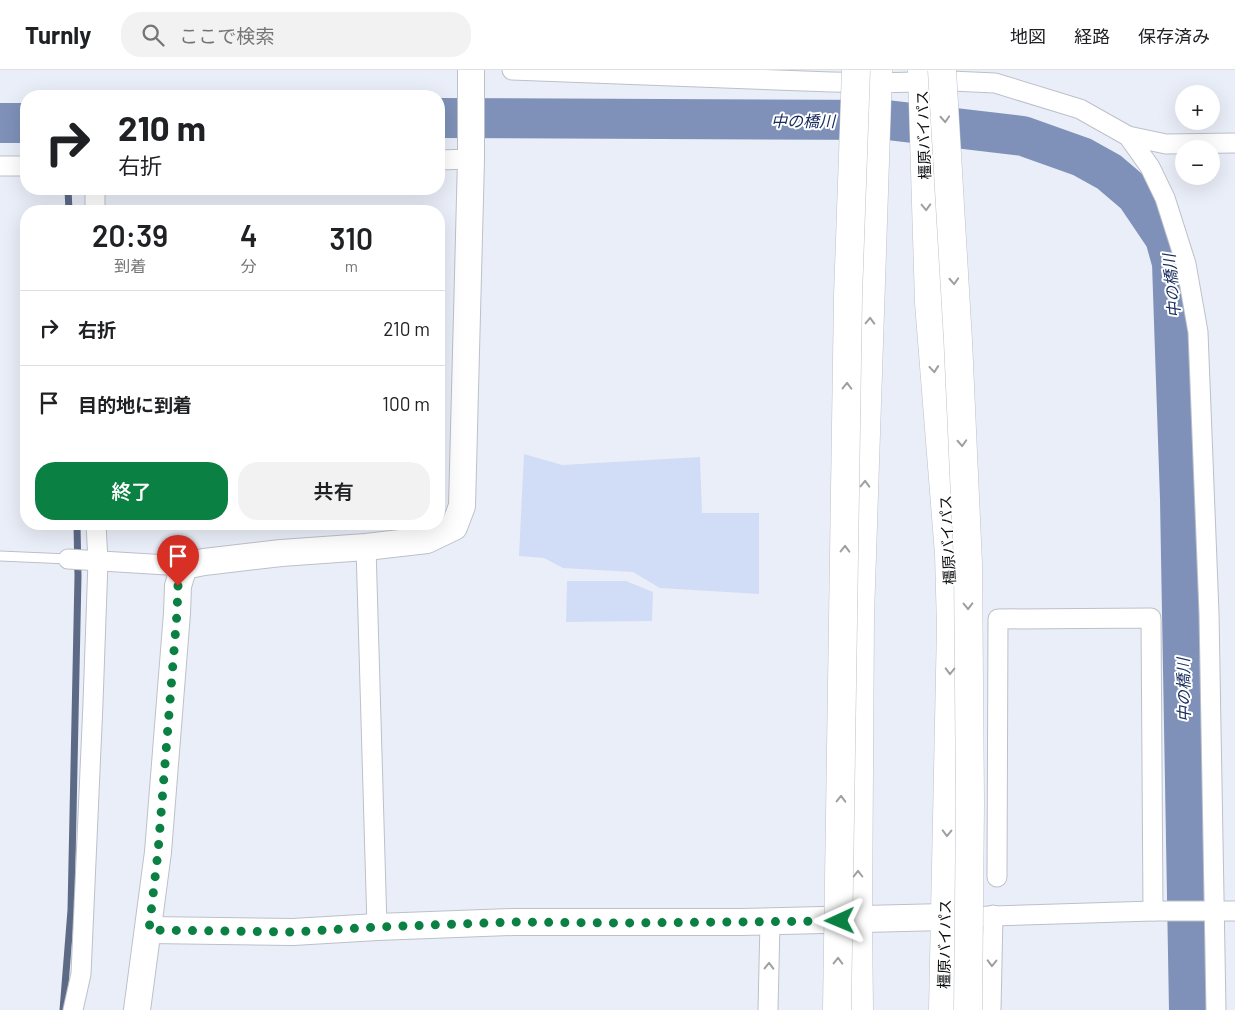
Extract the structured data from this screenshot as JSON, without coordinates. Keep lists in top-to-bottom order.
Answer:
{
  "streets": {
    "highway": ["橿原バイパス"]
  },
  "water": ["中の橋川"],
  "page": {
    "header": "Turnly",
    "search": "ここで検索",
    "nav": ["地図", "経路", "保存済み"],
    "map_buttons": ["+", "−"],
    "turn": ["210 m", "右折"],
    "eta": [
      "20:39",
      "到着",
      "4",
      "分",
      "310",
      "m"
    ],
    "list": [
      {
        "name": "右折",
        "value": "210 m"
      },
      {
        "name": "目的地に到着",
        "value": "100 m"
      }
    ],
    "buttons": ["終了", "共有"]
  }
}
